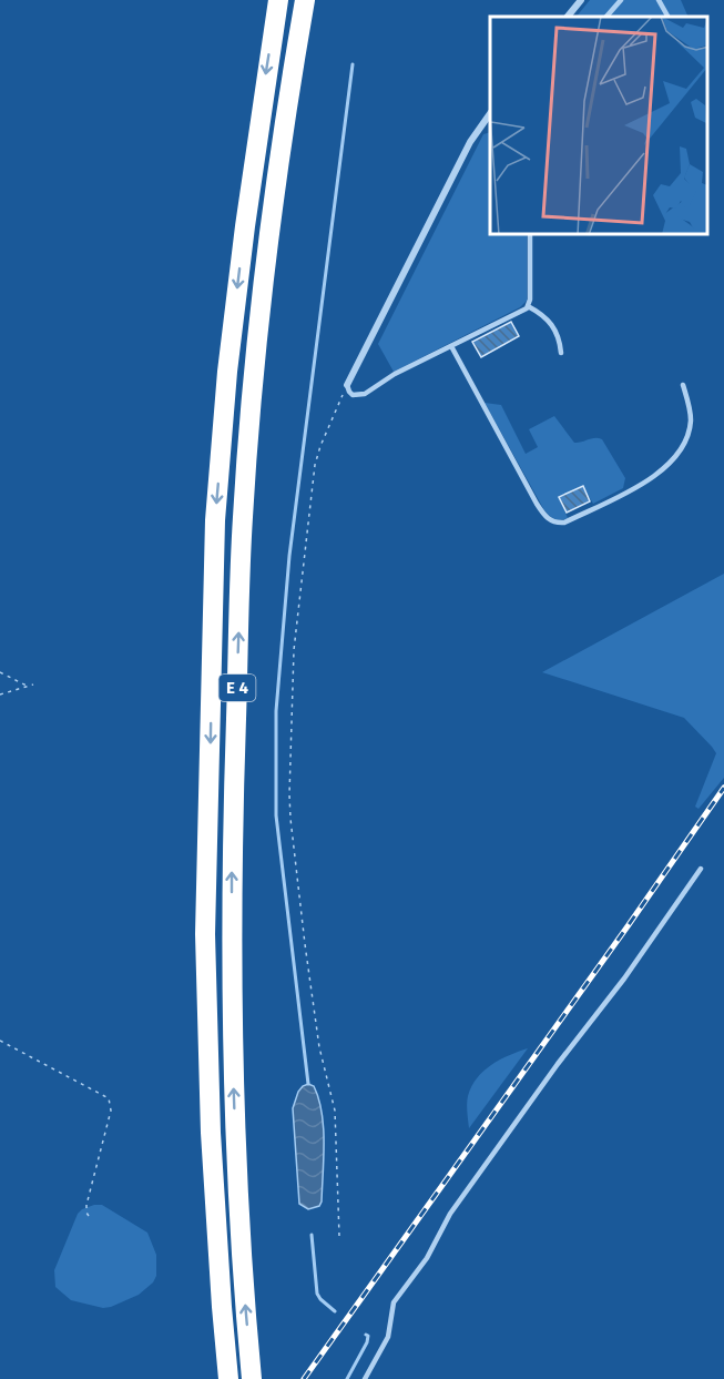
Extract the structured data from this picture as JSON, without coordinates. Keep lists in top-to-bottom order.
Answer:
{
  "streets": {
    "highway": ["E 4"]
  }
}
